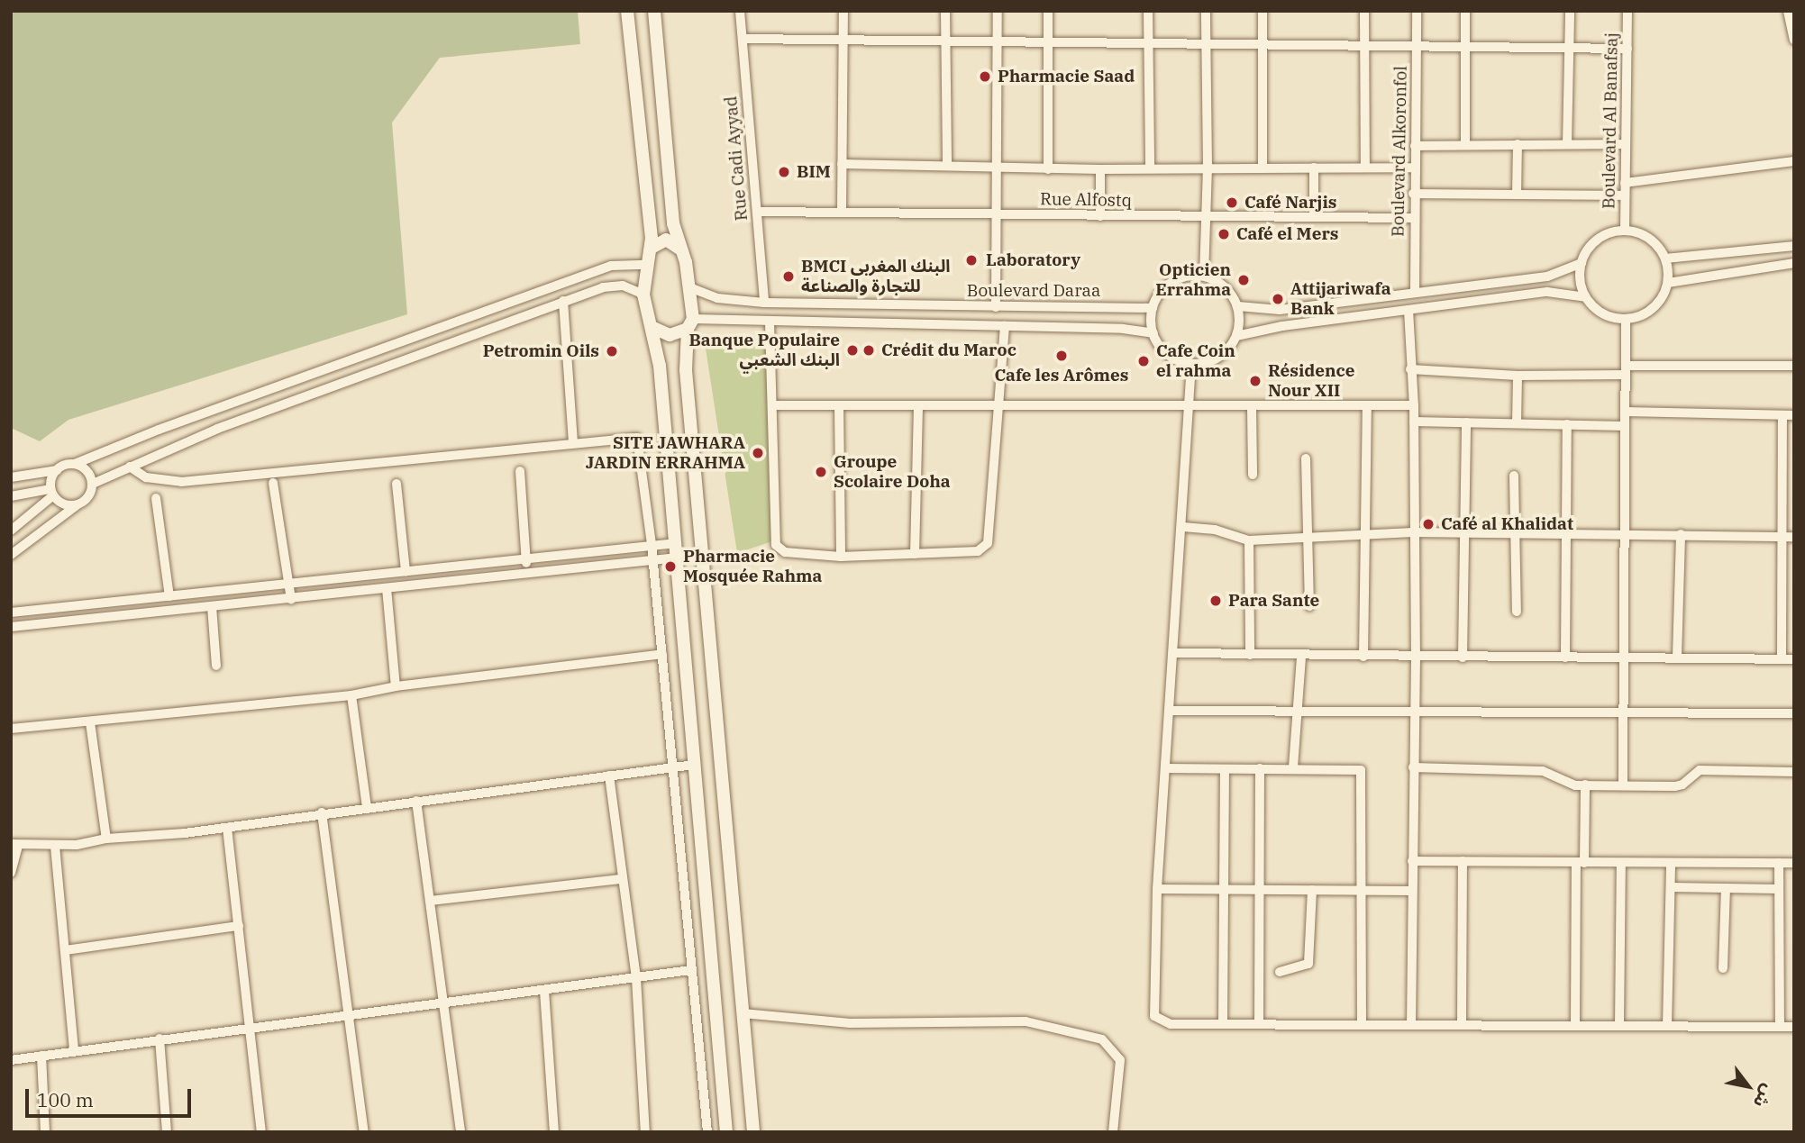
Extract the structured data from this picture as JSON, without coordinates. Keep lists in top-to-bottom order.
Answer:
{
  "streets": {
    "street": [
      "Boulevard Al Banafsaj",
      "Boulevard Alkoronfol",
      "Rue Cadi Ayyad",
      "Rue Alfostq",
      "Boulevard Daraa"
    ]
  },
  "crossings": [
    ["Boulevard Alkoronfol", "Rue Alfostq"],
    ["Rue Cadi Ayyad", "Rue Alfostq"],
    ["Rue Cadi Ayyad", "Boulevard Daraa"]
  ],
  "places": [
    "Pharmacie Saad",
    "BIM",
    "Café Narjis",
    "Café el Mers",
    "Laboratory",
    "BMCI البنك المغربي للتجارة والصناعة",
    "Opticien Errahma",
    "Attijariwafa Bank",
    "Banque Populaire البنك الشعبي",
    "Crédit du Maroc",
    "Petromin Oils",
    "Cafe les Arômes",
    "Cafe Coin el rahma",
    "Résidence Nour XII",
    "SITE JAWHARA JARDIN ERRAHMA",
    "Groupe Scolaire Doha",
    "Café al Khalidat",
    "Pharmacie Mosquée Rahma",
    "Para Sante"
  ],
  "scale_bar": "100 m",
  "north": "bottom right"
}
